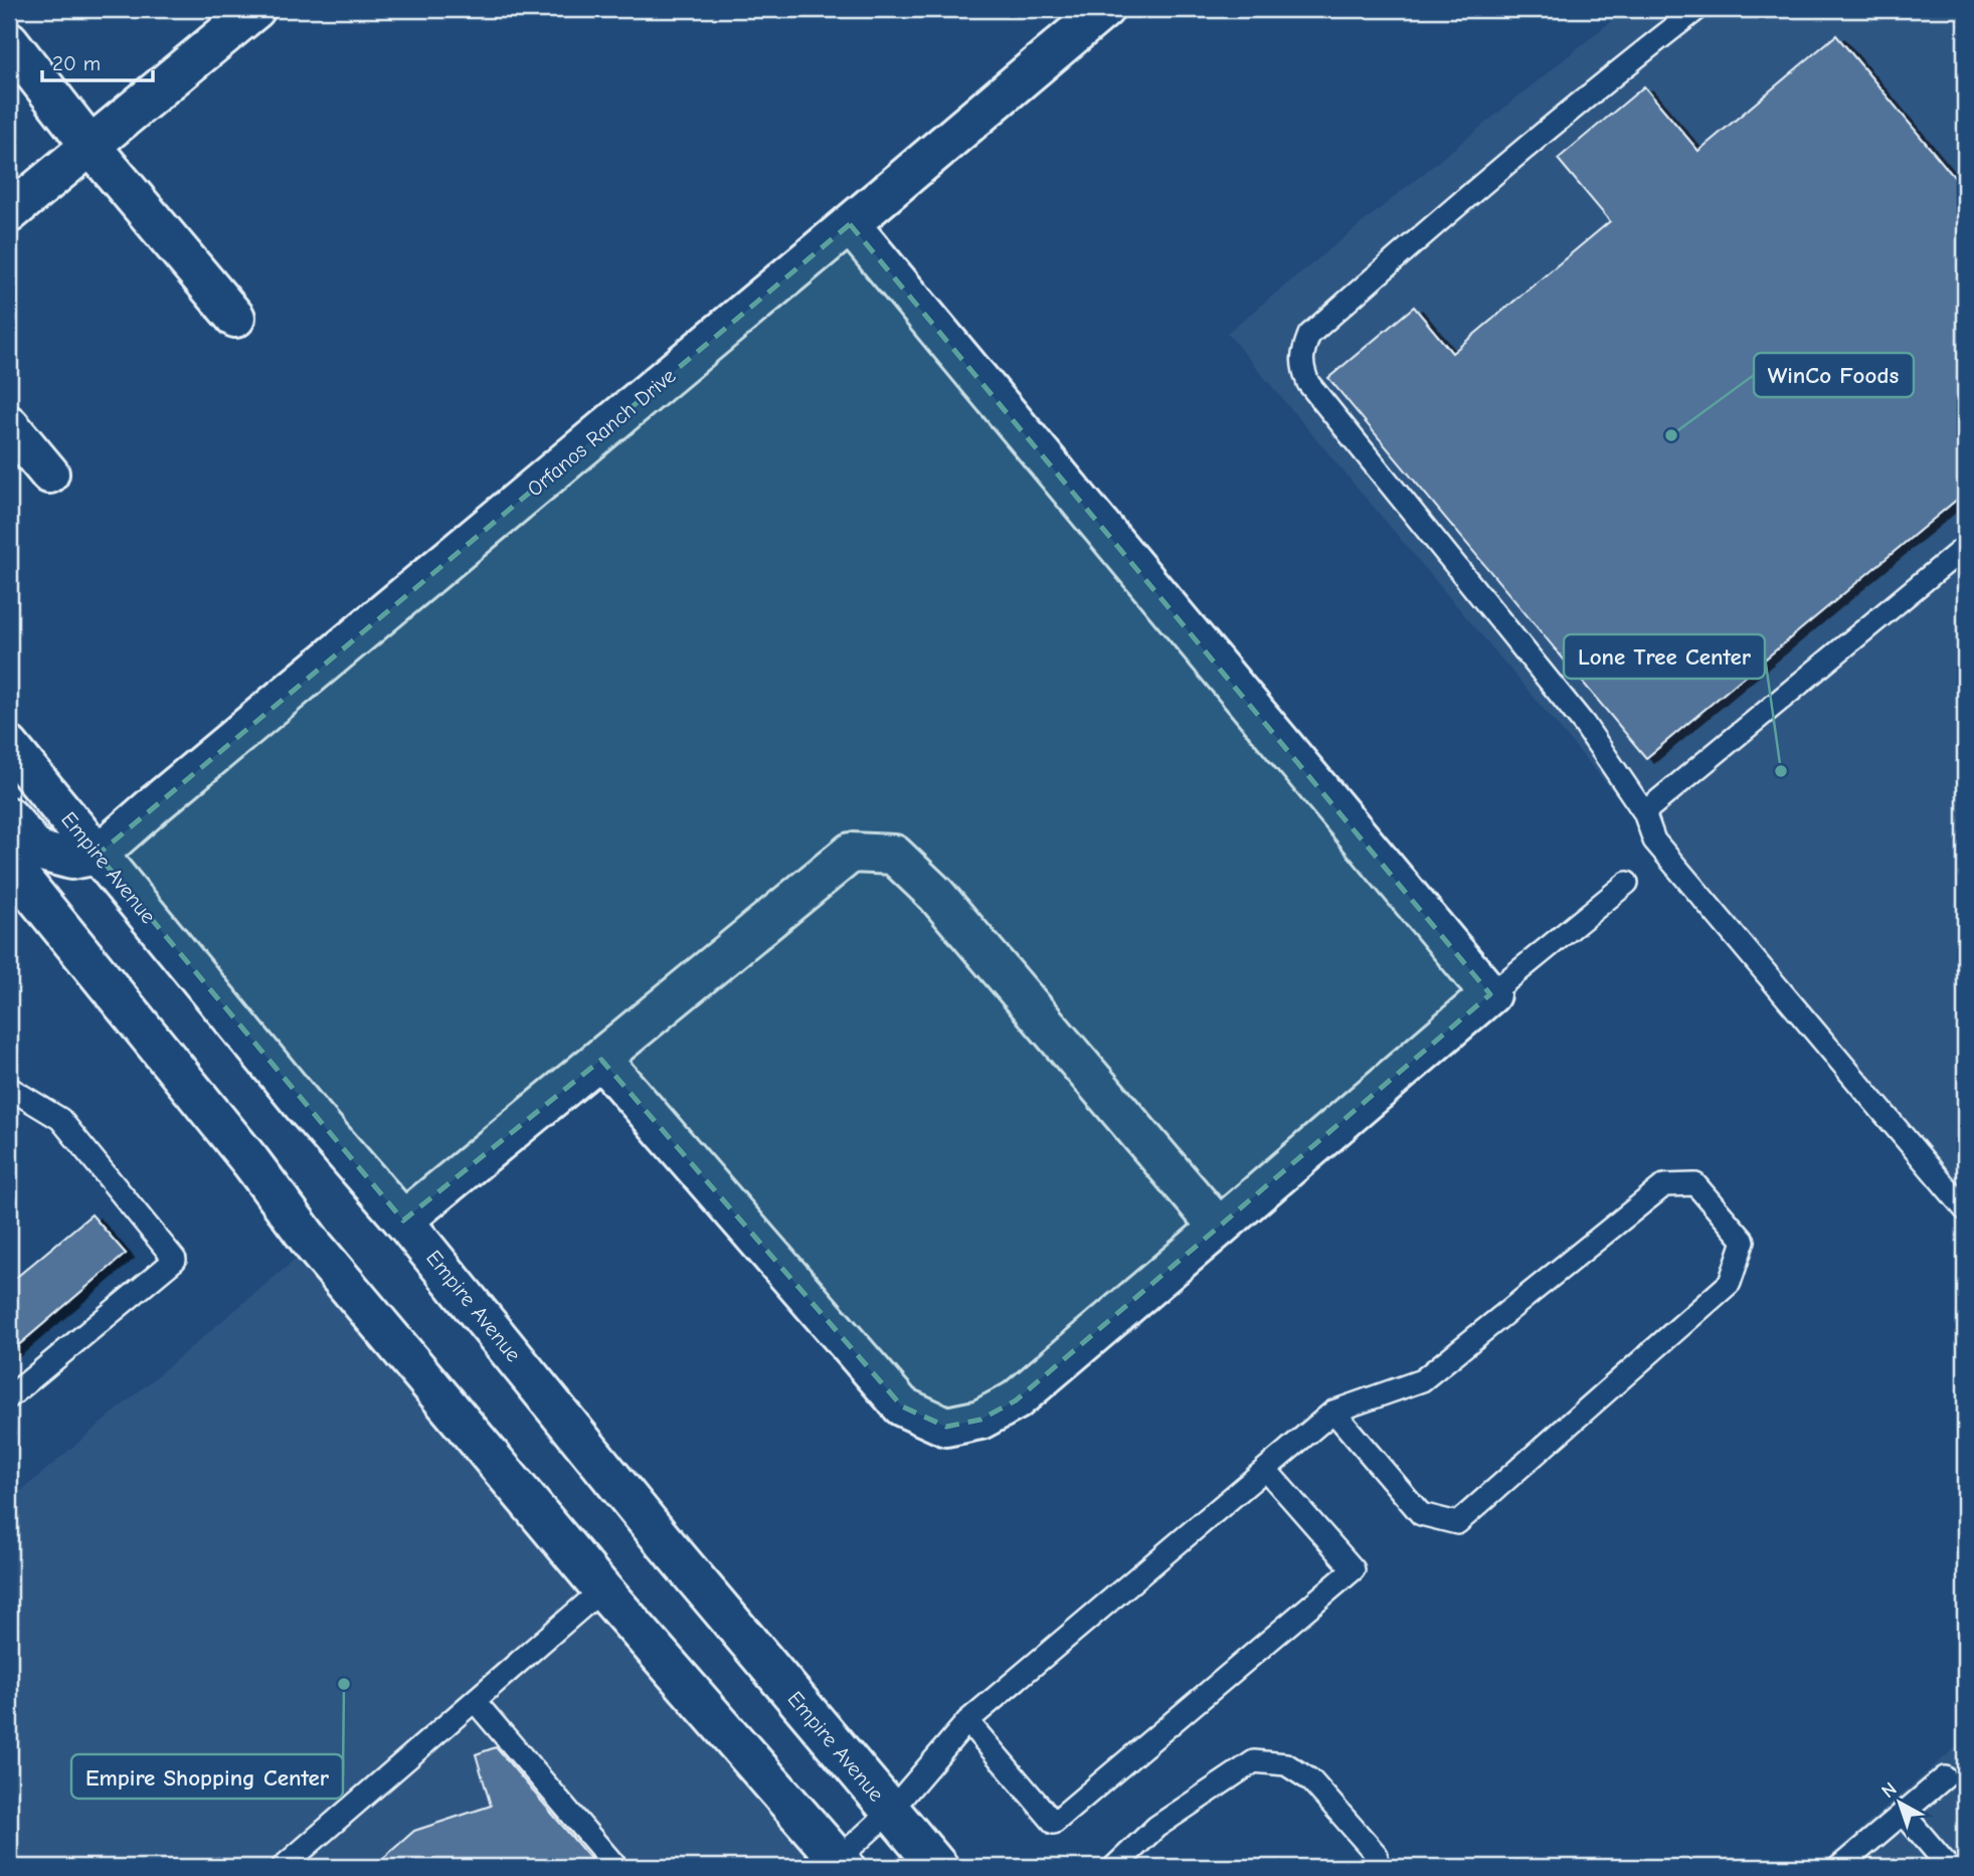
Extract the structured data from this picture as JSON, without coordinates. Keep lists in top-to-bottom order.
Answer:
{
  "streets": {
    "street": ["Orfanos Ranch Drive", "Empire Avenue"]
  },
  "crossings": [
    ["Orfanos Ranch Drive", "Empire Avenue"]
  ],
  "places": ["WinCo Foods", "Lone Tree Center", "Empire Shopping Center"],
  "scale_bar": "20 m",
  "north": "top left"
}
